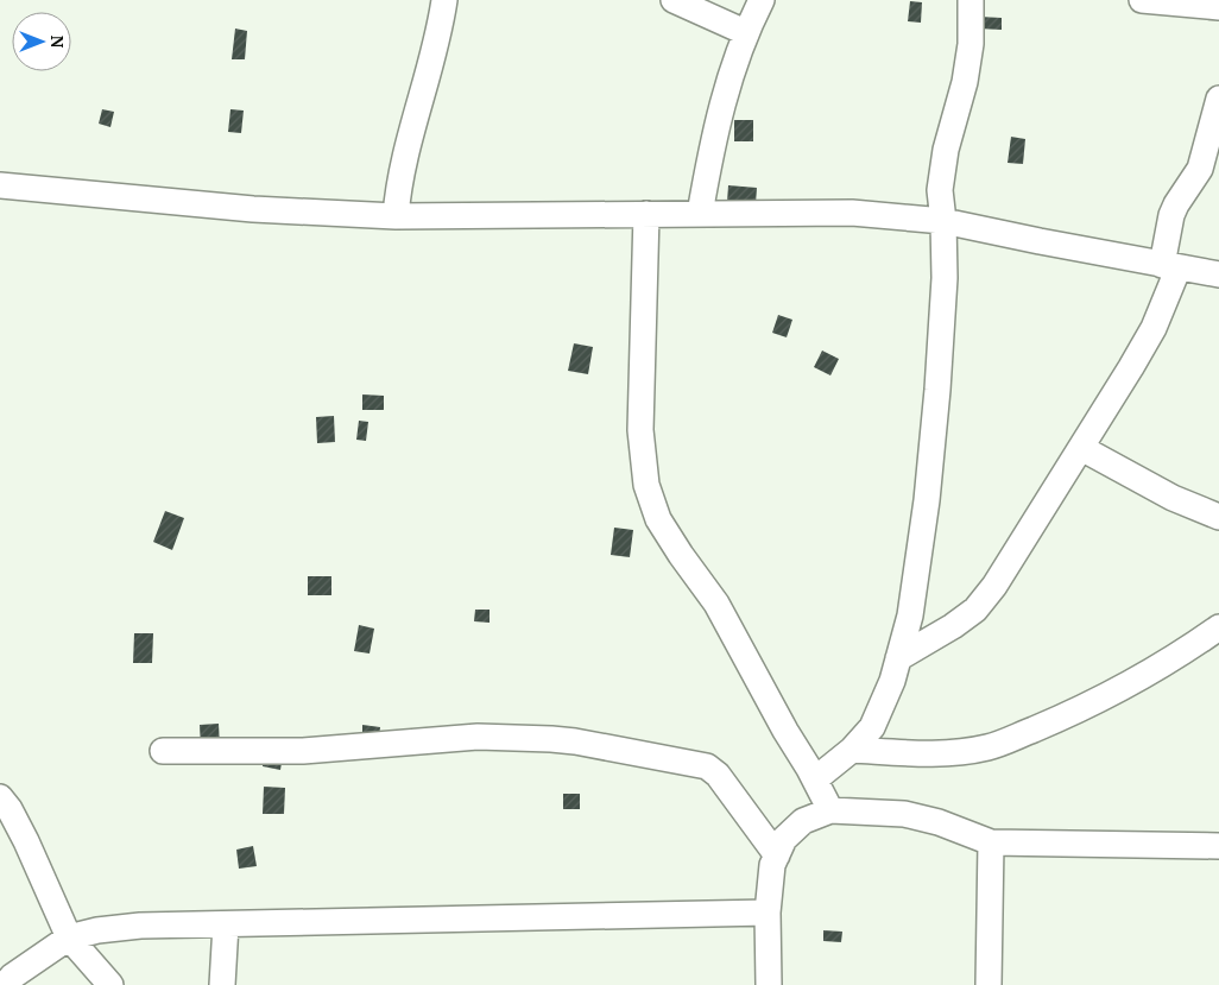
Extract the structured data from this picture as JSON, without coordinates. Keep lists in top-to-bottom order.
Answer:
{
  "north": "right"
}
